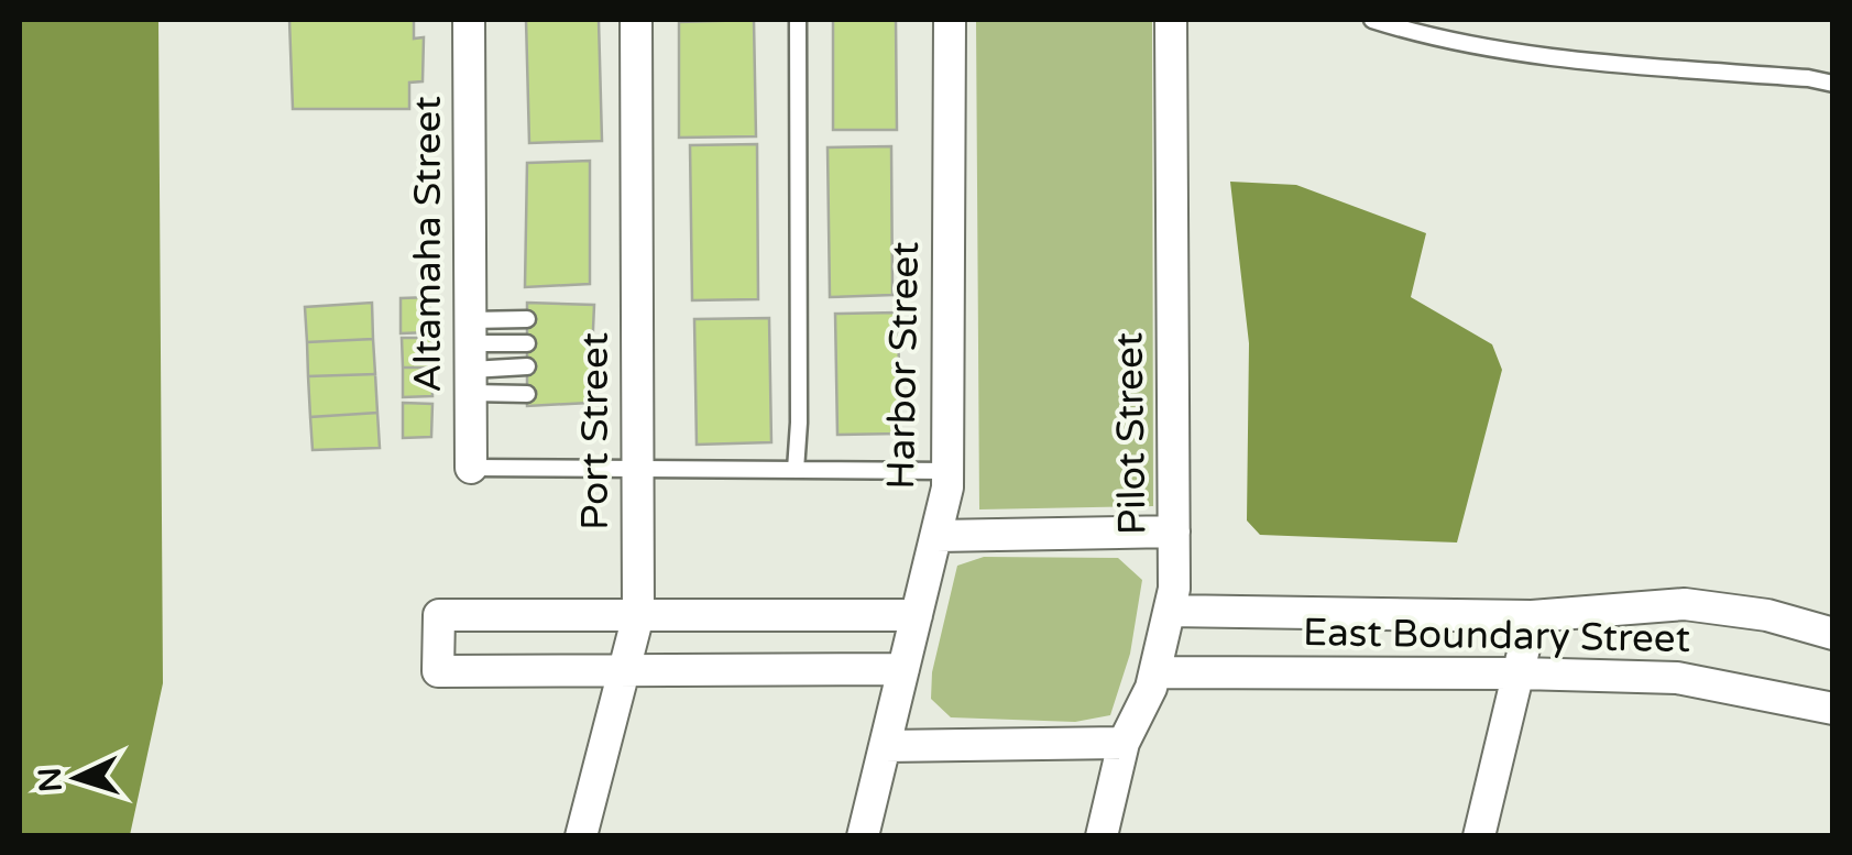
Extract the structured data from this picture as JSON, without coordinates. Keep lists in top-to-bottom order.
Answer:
{
  "streets": {
    "street": [
      "Altamaha Street",
      "Harbor Street",
      "Port Street",
      "Pilot Street",
      "East Boundary Street"
    ]
  },
  "crossings": [
    ["Pilot Street", "East Boundary Street"]
  ],
  "north": "left"
}
